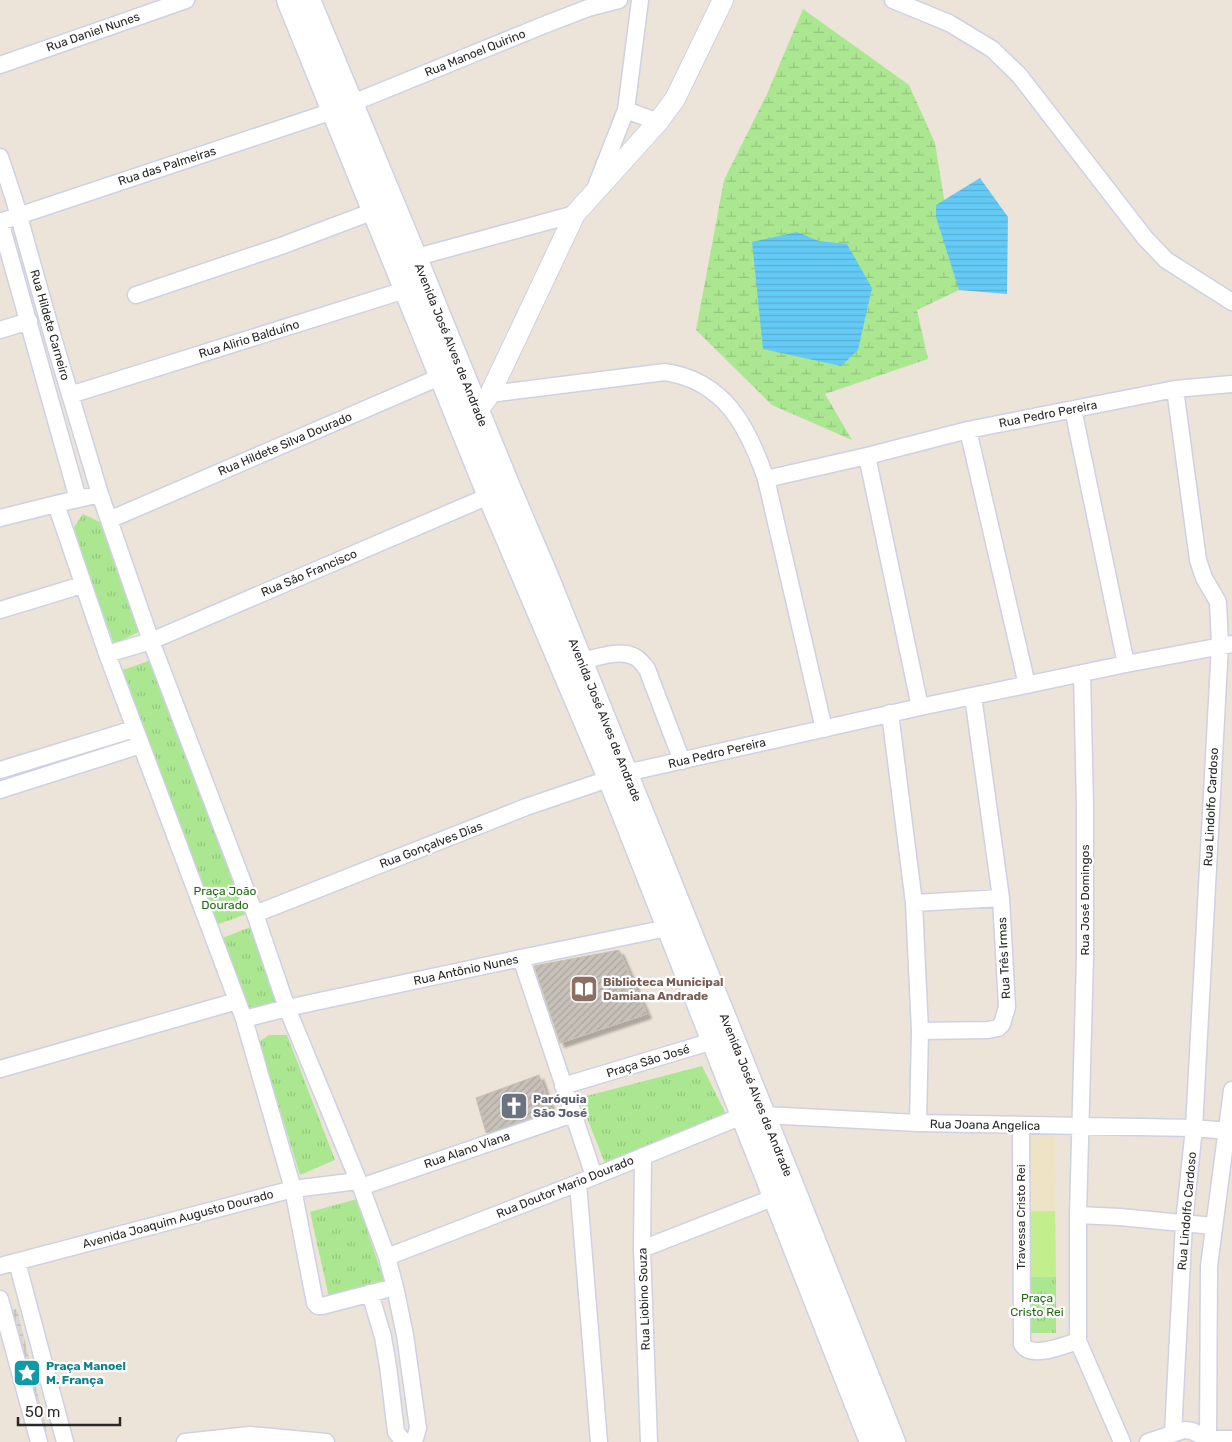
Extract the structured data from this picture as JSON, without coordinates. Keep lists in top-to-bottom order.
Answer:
{
  "streets": {
    "main road": ["Avenida José Alves de Andrade"],
    "street": [
      "Rua Daniel Nunes",
      "Rua Manoel Quirino",
      "Rua das Palmeiras",
      "Rua Hildete Carneiro",
      "Rua Alirio Balduíno",
      "Rua Pedro Pereira",
      "Rua Hildete Silva Dourado",
      "Rua São Francisco",
      "Rua Lindolfo Cardoso",
      "Rua Gonçalves Dias",
      "Rua José Domingos",
      "Rua Três Irmas",
      "Rua Antônio Nunes",
      "Praça São José",
      "Rua Joana Angelica",
      "Rua Alano Viana",
      "Rua Doutor Mario Dourado",
      "Travessa Cristo Rei",
      "Avenida Joaquim Augusto Dourado",
      "Rua Liobino Souza"
    ]
  },
  "crossings": [
    ["Rua Manoel Quirino", "Rua das Palmeiras"],
    ["Rua Manoel Quirino", "Avenida José Alves de Andrade"],
    ["Rua das Palmeiras", "Rua Hildete Carneiro"],
    ["Rua das Palmeiras", "Avenida José Alves de Andrade"],
    ["Rua Hildete Carneiro", "Rua Alirio Balduíno"],
    ["Rua Alirio Balduíno", "Avenida José Alves de Andrade"],
    ["Avenida José Alves de Andrade", "Rua Pedro Pereira"],
    ["Avenida José Alves de Andrade", "Rua Hildete Silva Dourado"],
    ["Avenida José Alves de Andrade", "Rua São Francisco"],
    ["Avenida José Alves de Andrade", "Rua Gonçalves Dias"],
    ["Avenida José Alves de Andrade", "Rua Antônio Nunes"],
    ["Avenida José Alves de Andrade", "Praça São José"],
    ["Avenida José Alves de Andrade", "Rua Joana Angelica"],
    ["Avenida José Alves de Andrade", "Rua Doutor Mario Dourado"],
    ["Rua Pedro Pereira", "Rua Lindolfo Cardoso"],
    ["Rua Pedro Pereira", "Rua Gonçalves Dias"],
    ["Rua Pedro Pereira", "Rua José Domingos"],
    ["Rua Pedro Pereira", "Rua Três Irmas"],
    ["Rua Lindolfo Cardoso", "Rua Joana Angelica"],
    ["Rua José Domingos", "Rua Joana Angelica"],
    ["Rua Joana Angelica", "Rua Doutor Mario Dourado"],
    ["Rua Joana Angelica", "Travessa Cristo Rei"],
    ["Rua Alano Viana", "Avenida Joaquim Augusto Dourado"],
    ["Rua Doutor Mario Dourado", "Rua Liobino Souza"]
  ],
  "parks": ["Praça João Dourado", "Praça Cristo Rei"],
  "places": {
    "library": ["Biblioteca Municipal Damiana Andrade"],
    "church": ["Paróquia São José"],
    "place": ["Praça Manoel M. França"]
  },
  "scale_bar": "50 m"
}
